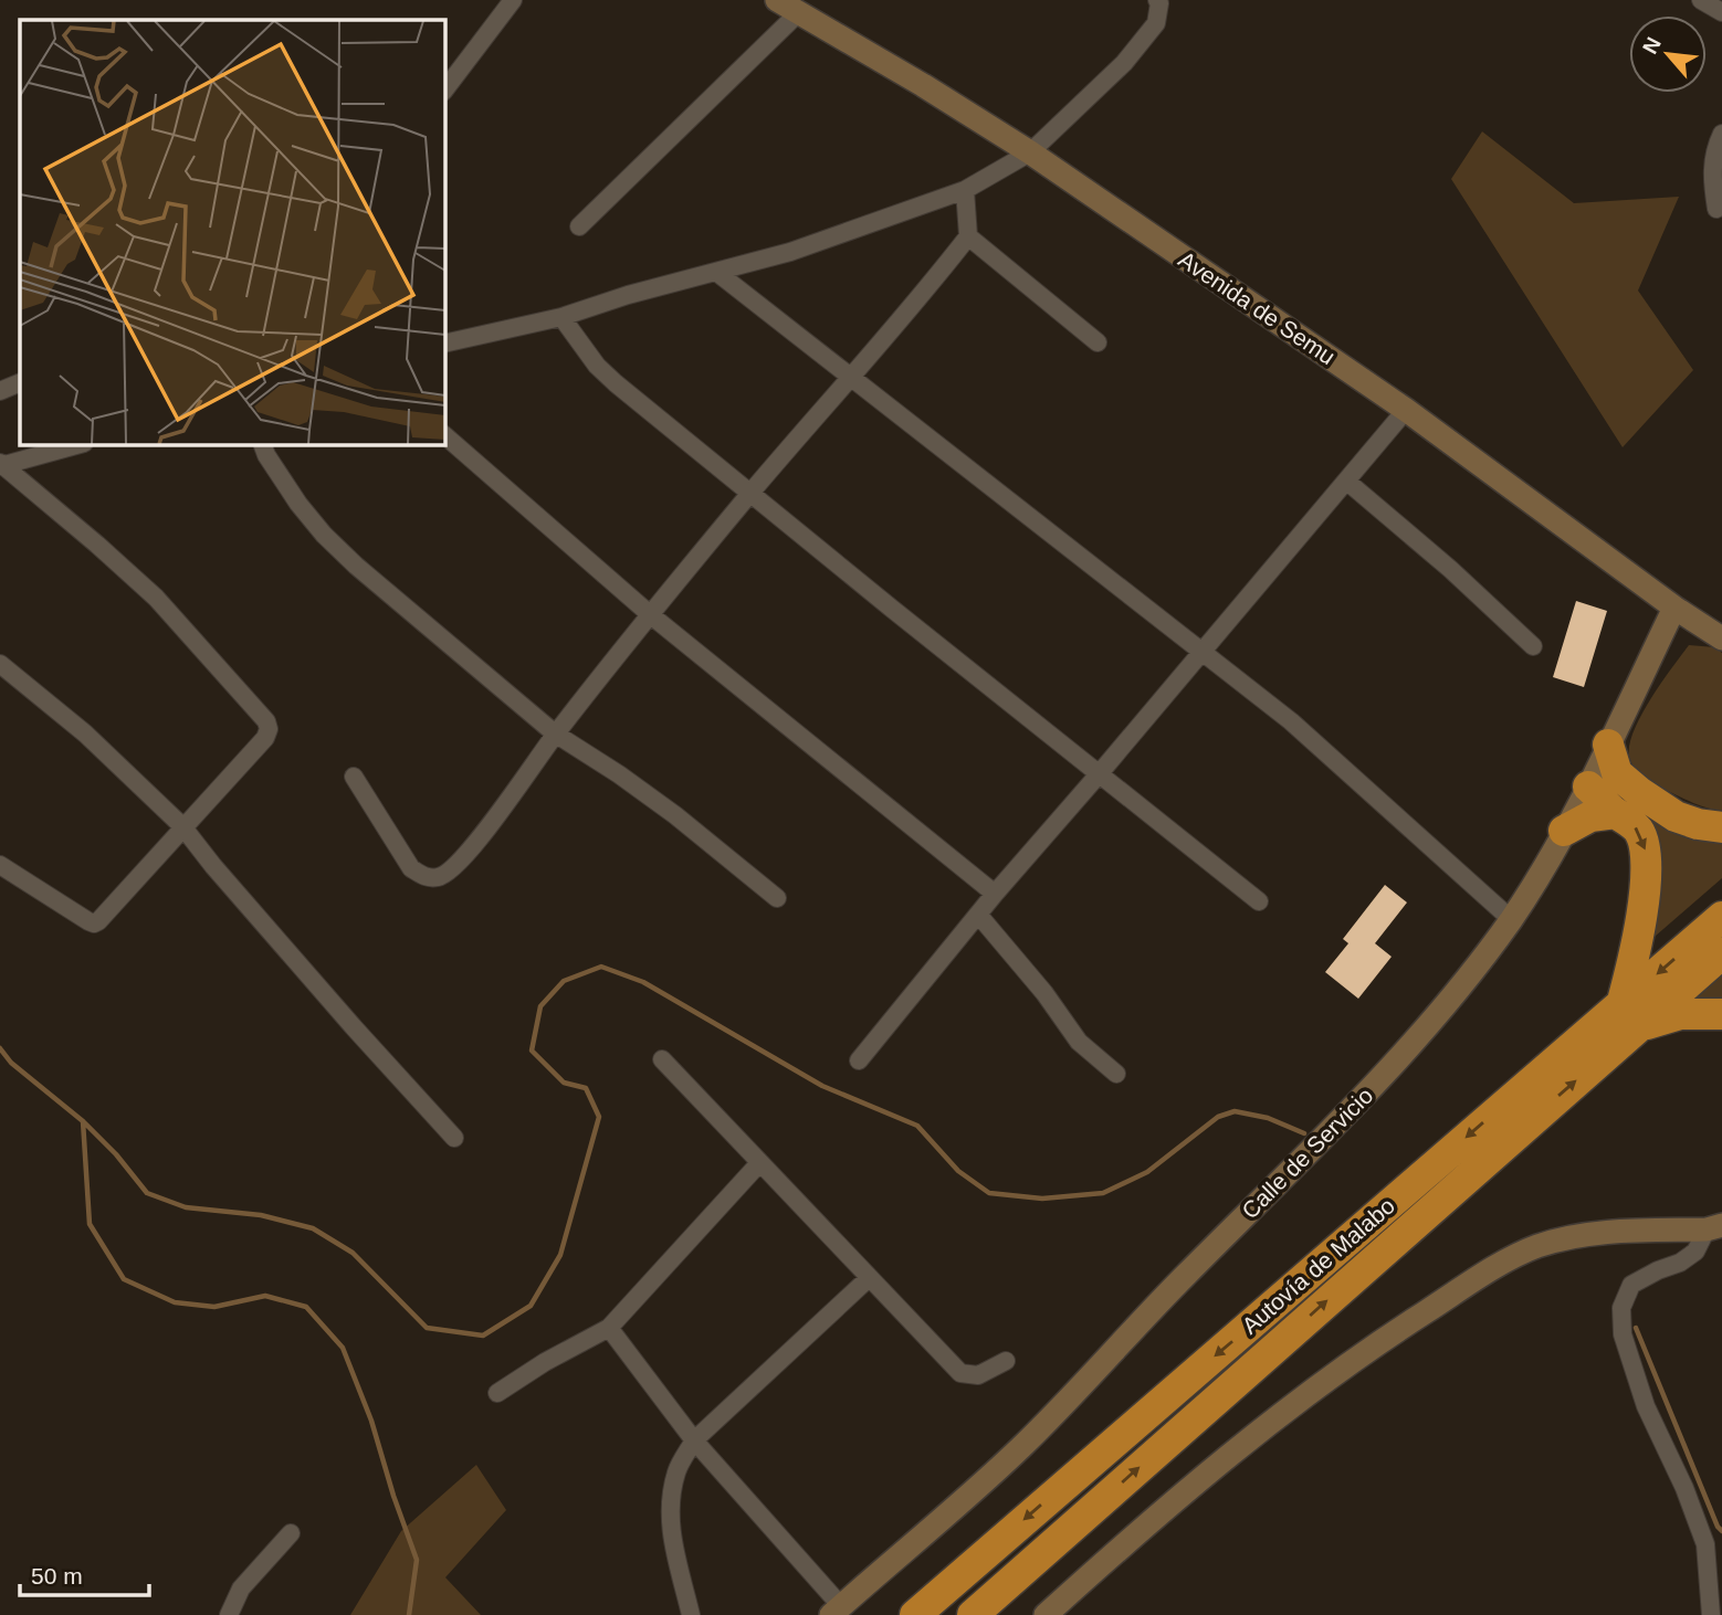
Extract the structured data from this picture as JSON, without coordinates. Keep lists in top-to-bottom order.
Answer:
{
  "streets": {
    "highway": ["Autovía de Malabo"],
    "street": ["Avenida de Semu", "Calle de Servicio"]
  },
  "crossings": [
    ["Avenida de Semu", "Calle de Servicio"]
  ],
  "scale_bar": "50 m",
  "north": "top left"
}
